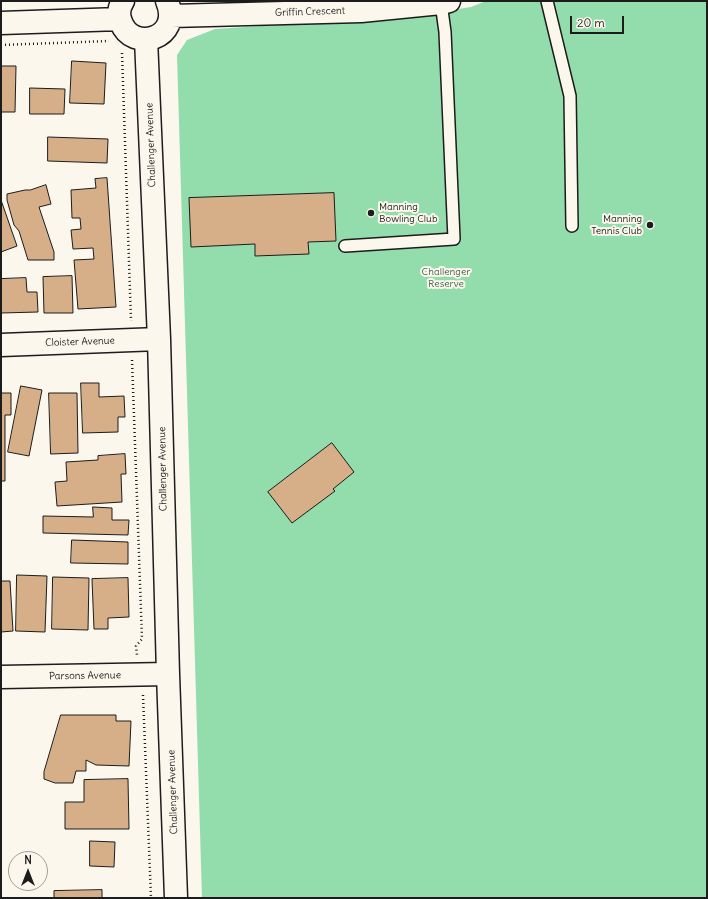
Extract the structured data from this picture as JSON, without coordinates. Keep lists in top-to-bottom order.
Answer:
{
  "streets": {
    "street": [
      "Griffin Crescent",
      "Challenger Avenue",
      "Cloister Avenue",
      "Parsons Avenue"
    ]
  },
  "crossings": [
    ["Challenger Avenue", "Cloister Avenue"],
    ["Challenger Avenue", "Parsons Avenue"]
  ],
  "parks": ["Challenger Reserve"],
  "places": ["Manning Bowling Club", "Manning Tennis Club"],
  "scale_bar": "20 m",
  "north": "top"
}
